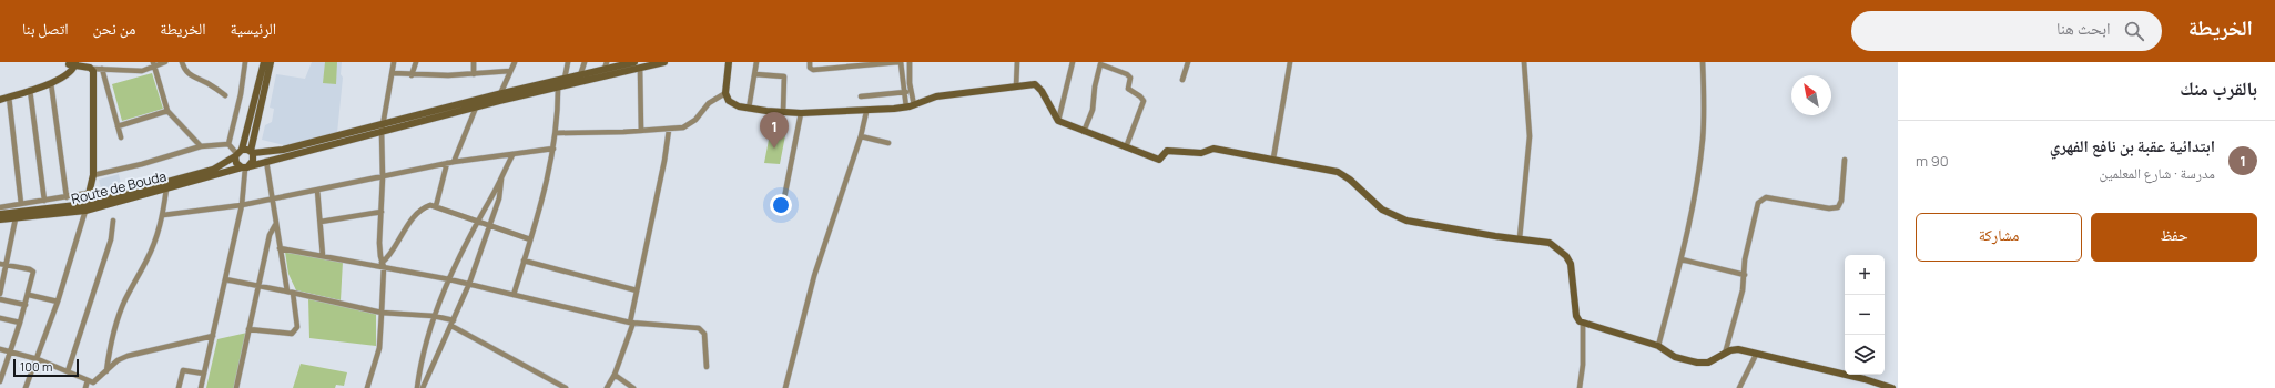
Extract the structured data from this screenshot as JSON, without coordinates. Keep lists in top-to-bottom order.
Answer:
{
  "streets": {
    "street": ["Route de Bouda"]
  },
  "scale_bar": "100 m",
  "north": "top left",
  "page": {
    "header": "الخريطة",
    "search": "ابحث هنا",
    "nav": [
      "الرئيسية",
      "الخريطة",
      "من نحن",
      "اتصل بنا"
    ],
    "heading": "بالقرب منك",
    "pins": "1",
    "list": [
      {
        "mark": "1",
        "name": "ابتدائية عقبة بن نافع الفهري",
        "note": "مدرسة · شارع المعلمين",
        "value": "90 m"
      }
    ],
    "buttons": ["حفظ", "مشاركة"],
    "map_buttons": ["+", "−"],
    "scale": "100 m"
  }
}
